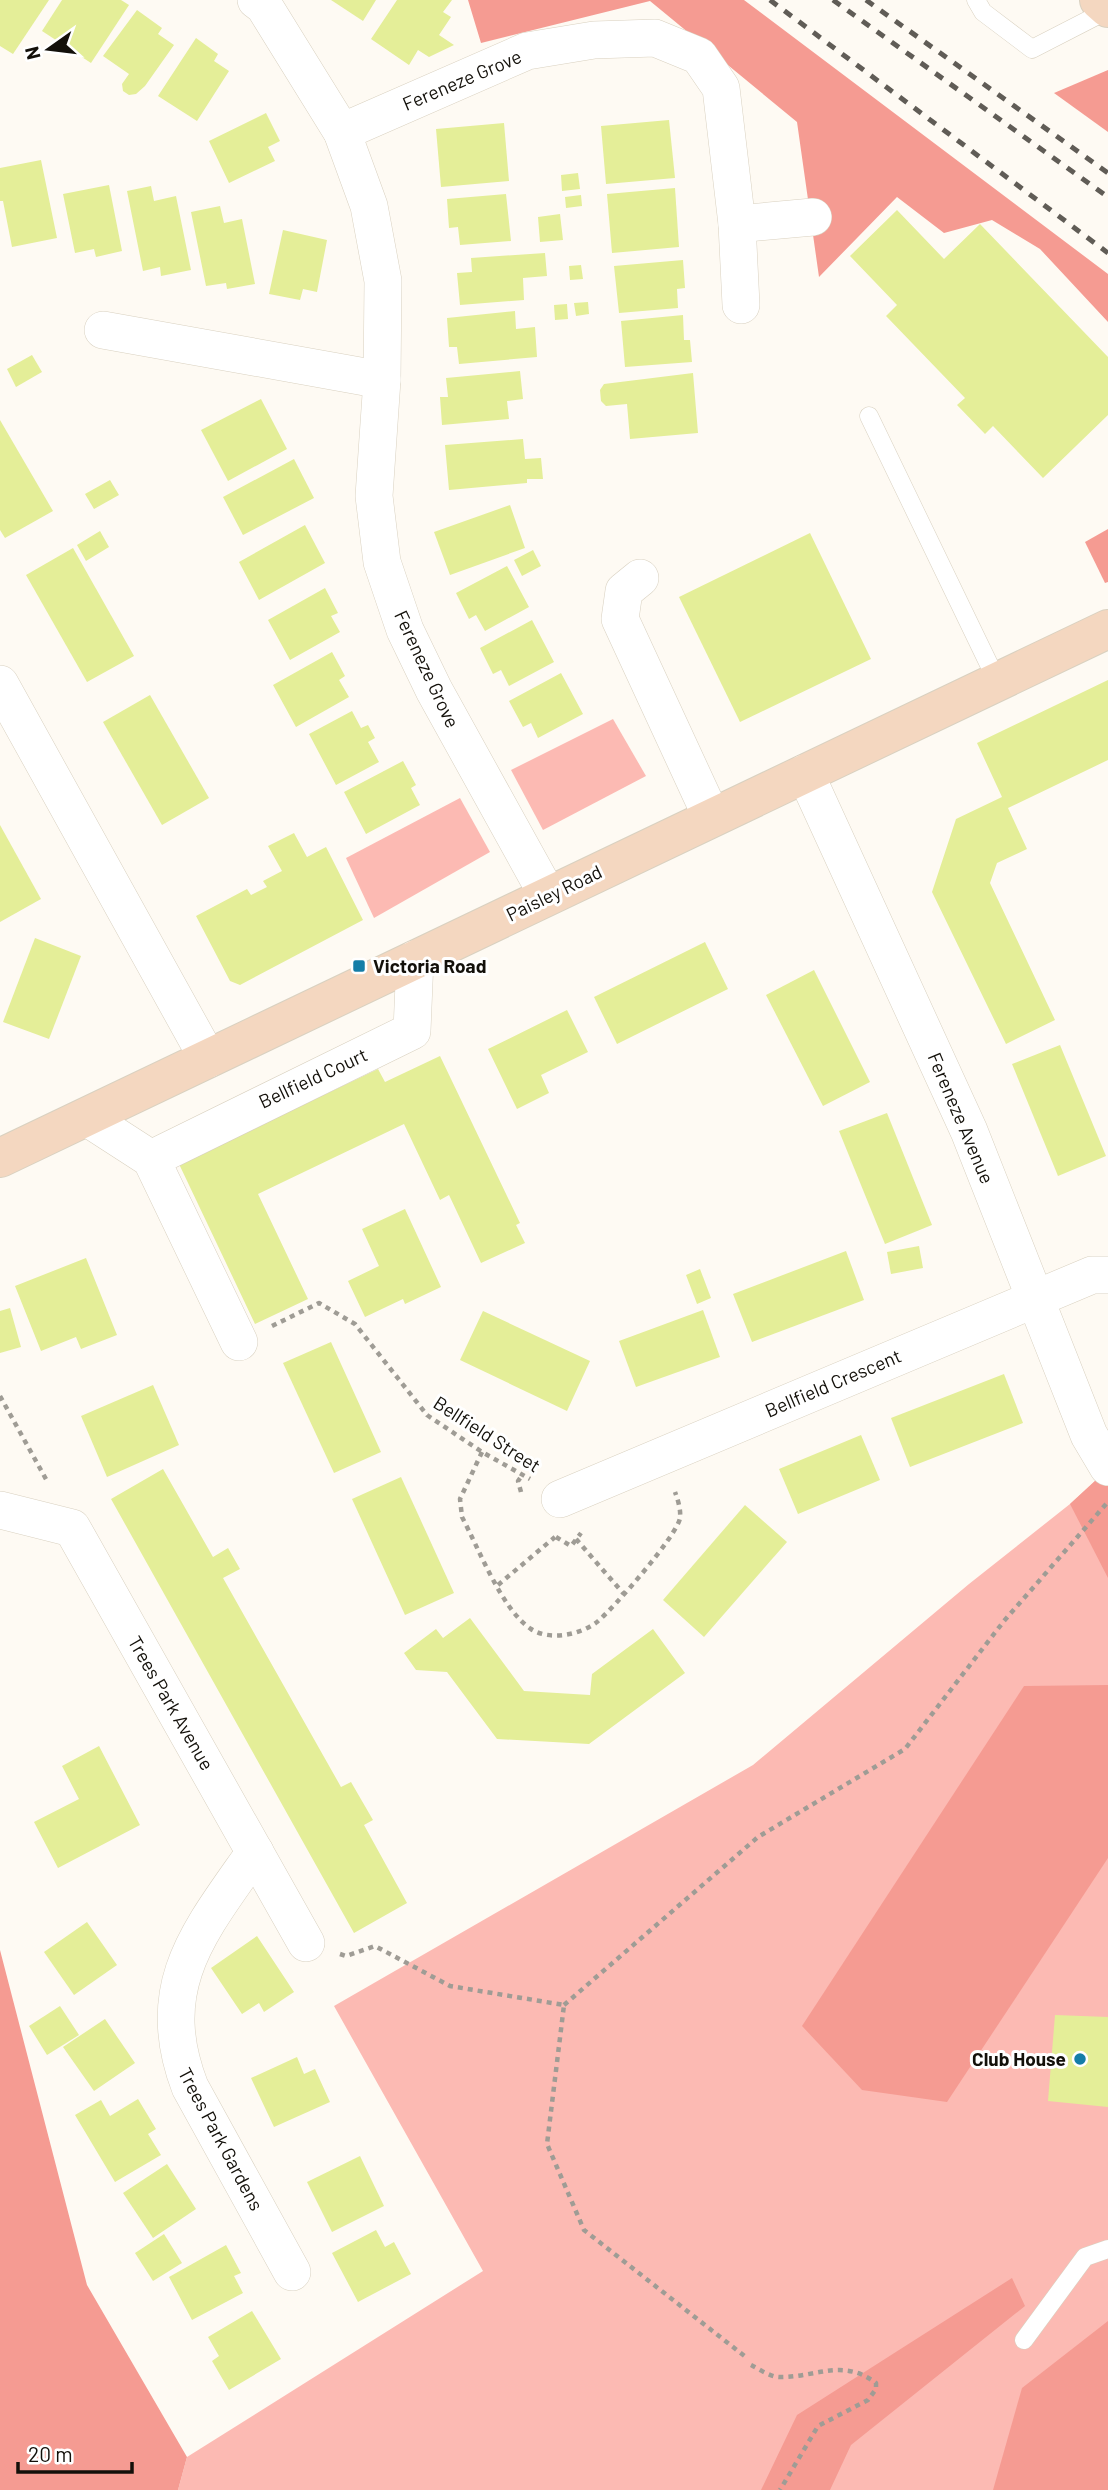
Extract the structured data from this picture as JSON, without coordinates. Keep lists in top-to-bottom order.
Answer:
{
  "streets": {
    "main road": ["Paisley Road"],
    "street": [
      "Fereneze Grove",
      "Bellfield Court",
      "Fereneze Avenue",
      "Bellfield Crescent",
      "Trees Park Avenue",
      "Trees Park Gardens"
    ],
    "path": ["Bellfield Street"]
  },
  "crossings": [
    ["Fereneze Grove", "Paisley Road"],
    ["Paisley Road", "Bellfield Court"],
    ["Paisley Road", "Fereneze Avenue"],
    ["Fereneze Avenue", "Bellfield Crescent"],
    ["Bellfield Crescent", "Bellfield Street"],
    ["Trees Park Avenue", "Trees Park Gardens"]
  ],
  "places": {
    "transit": ["Victoria Road"],
    "other": ["Club House"]
  },
  "scale_bar": "20 m",
  "north": "left"
}
